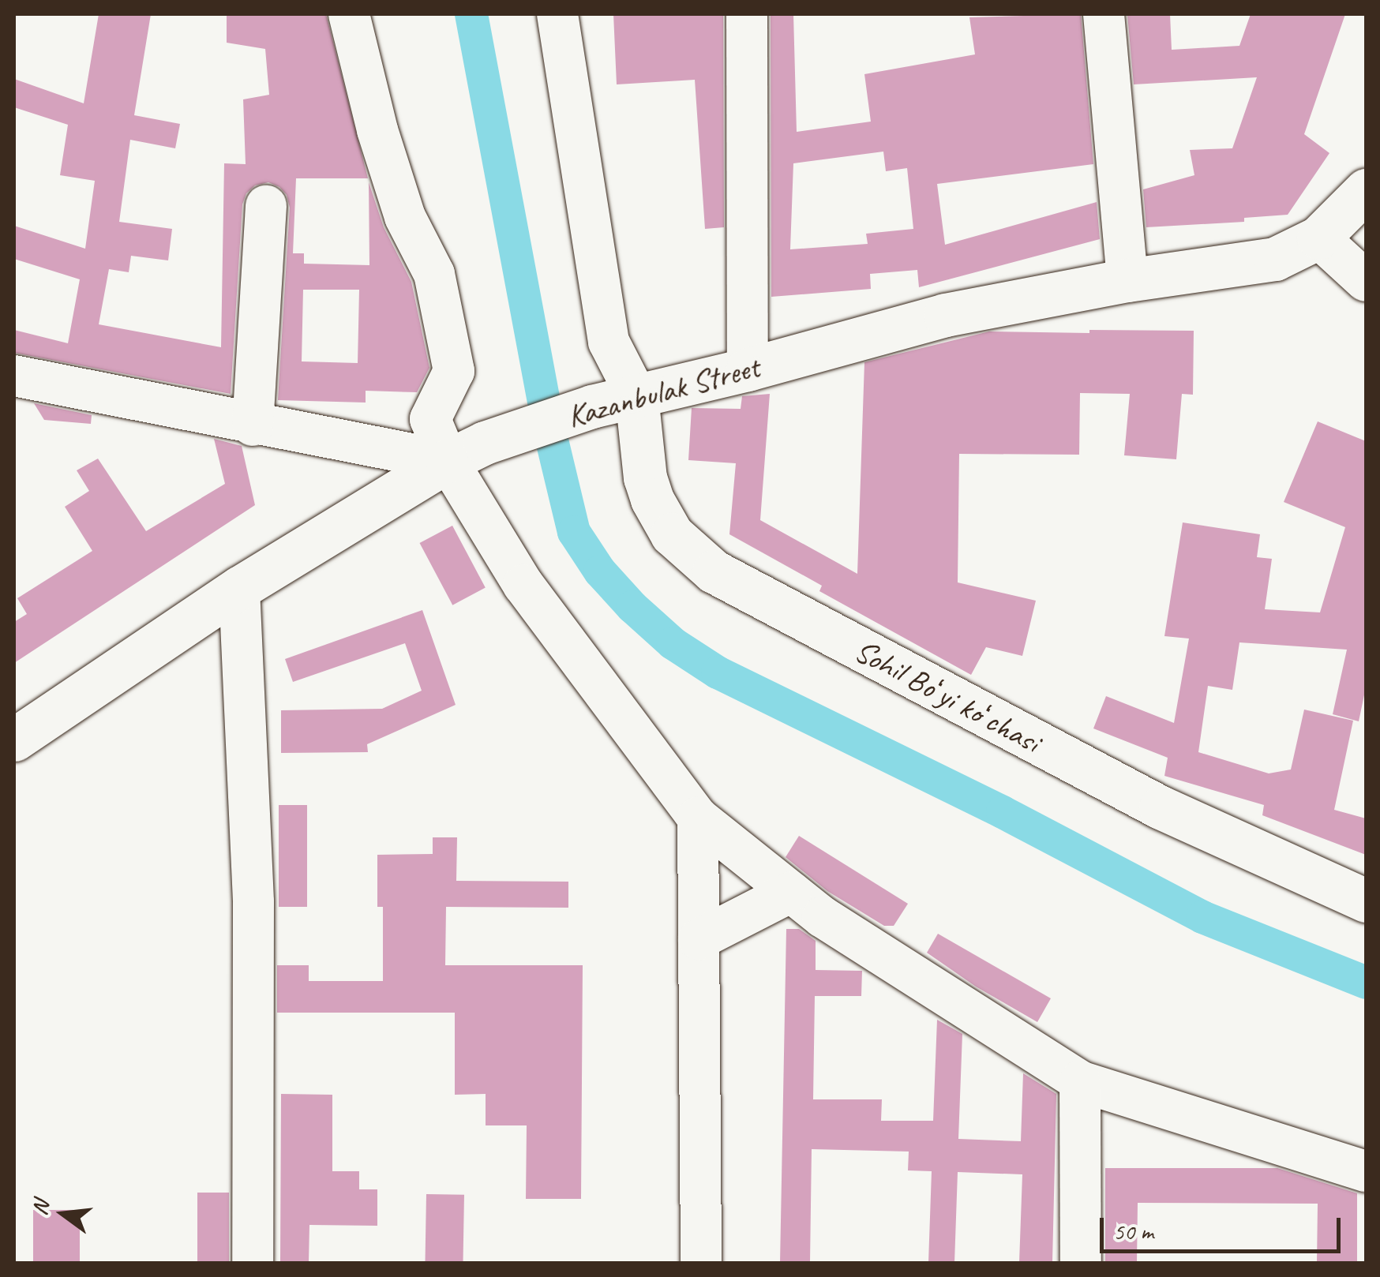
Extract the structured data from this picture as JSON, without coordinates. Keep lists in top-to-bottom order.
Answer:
{
  "streets": {
    "main road": ["Kazanbulak Street", "Sohil Boʻyi koʻchasi"]
  },
  "crossings": [
    ["Kazanbulak Street", "Sohil Boʻyi koʻchasi"]
  ],
  "scale_bar": "50 m",
  "north": "left"
}
